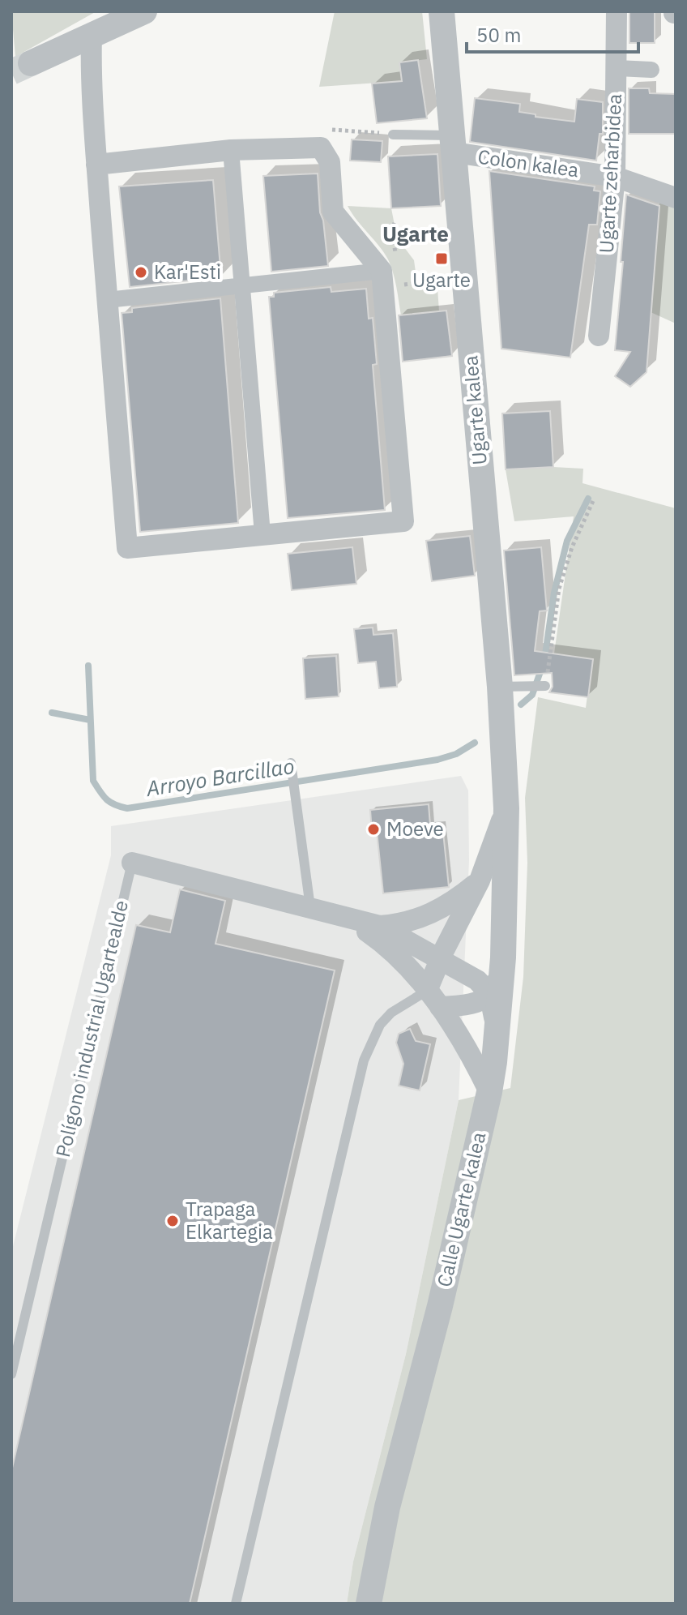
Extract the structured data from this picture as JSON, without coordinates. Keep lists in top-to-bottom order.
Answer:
{
  "streets": {
    "street": [
      "Colon kalea",
      "Ugarte zeharbidea",
      "Ugarte kalea",
      "Polígono industrial Ugartealde",
      "Calle Ugarte kalea"
    ]
  },
  "crossings": [
    ["Colon kalea", "Ugarte zeharbidea"],
    ["Colon kalea", "Ugarte kalea"],
    ["Ugarte kalea", "Calle Ugarte kalea"],
    ["Polígono industrial Ugartealde", "Calle Ugarte kalea"]
  ],
  "districts": ["Ugarte"],
  "water": ["Arroyo Barcillao"],
  "places": {
    "transit": ["Ugarte"],
    "other": ["Kar'Esti", "Moeve", "Trapaga Elkartegia"]
  },
  "scale_bar": "50 m"
}
